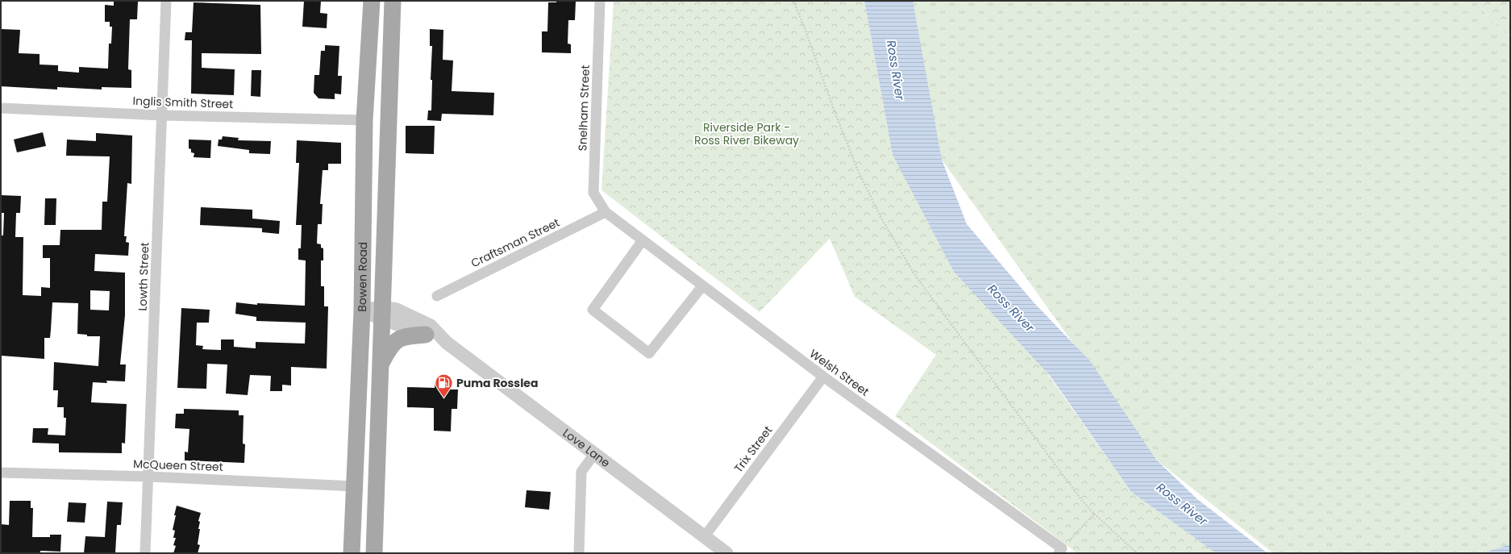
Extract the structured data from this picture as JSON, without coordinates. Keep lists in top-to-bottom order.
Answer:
{
  "streets": {
    "main road": ["Bowen Road"],
    "street": [
      "Inglis Smith Street",
      "Snelham Street",
      "Craftsman Street",
      "Lowth Street",
      "Welsh Street",
      "Love Lane",
      "Trix Street",
      "McQueen Street"
    ]
  },
  "crossings": [
    ["Inglis Smith Street", "Lowth Street"],
    ["Inglis Smith Street", "Bowen Road"],
    ["Snelham Street", "Craftsman Street"],
    ["Snelham Street", "Welsh Street"],
    ["Craftsman Street", "Welsh Street"],
    ["Lowth Street", "McQueen Street"],
    ["Bowen Road", "Love Lane"],
    ["Bowen Road", "McQueen Street"],
    ["Welsh Street", "Trix Street"],
    ["Love Lane", "Trix Street"]
  ],
  "water": ["Ross River"],
  "parks": ["Riverside Park - Ross River Bikeway"],
  "places": {
    "fuel station": ["Puma Rosslea"]
  }
}
